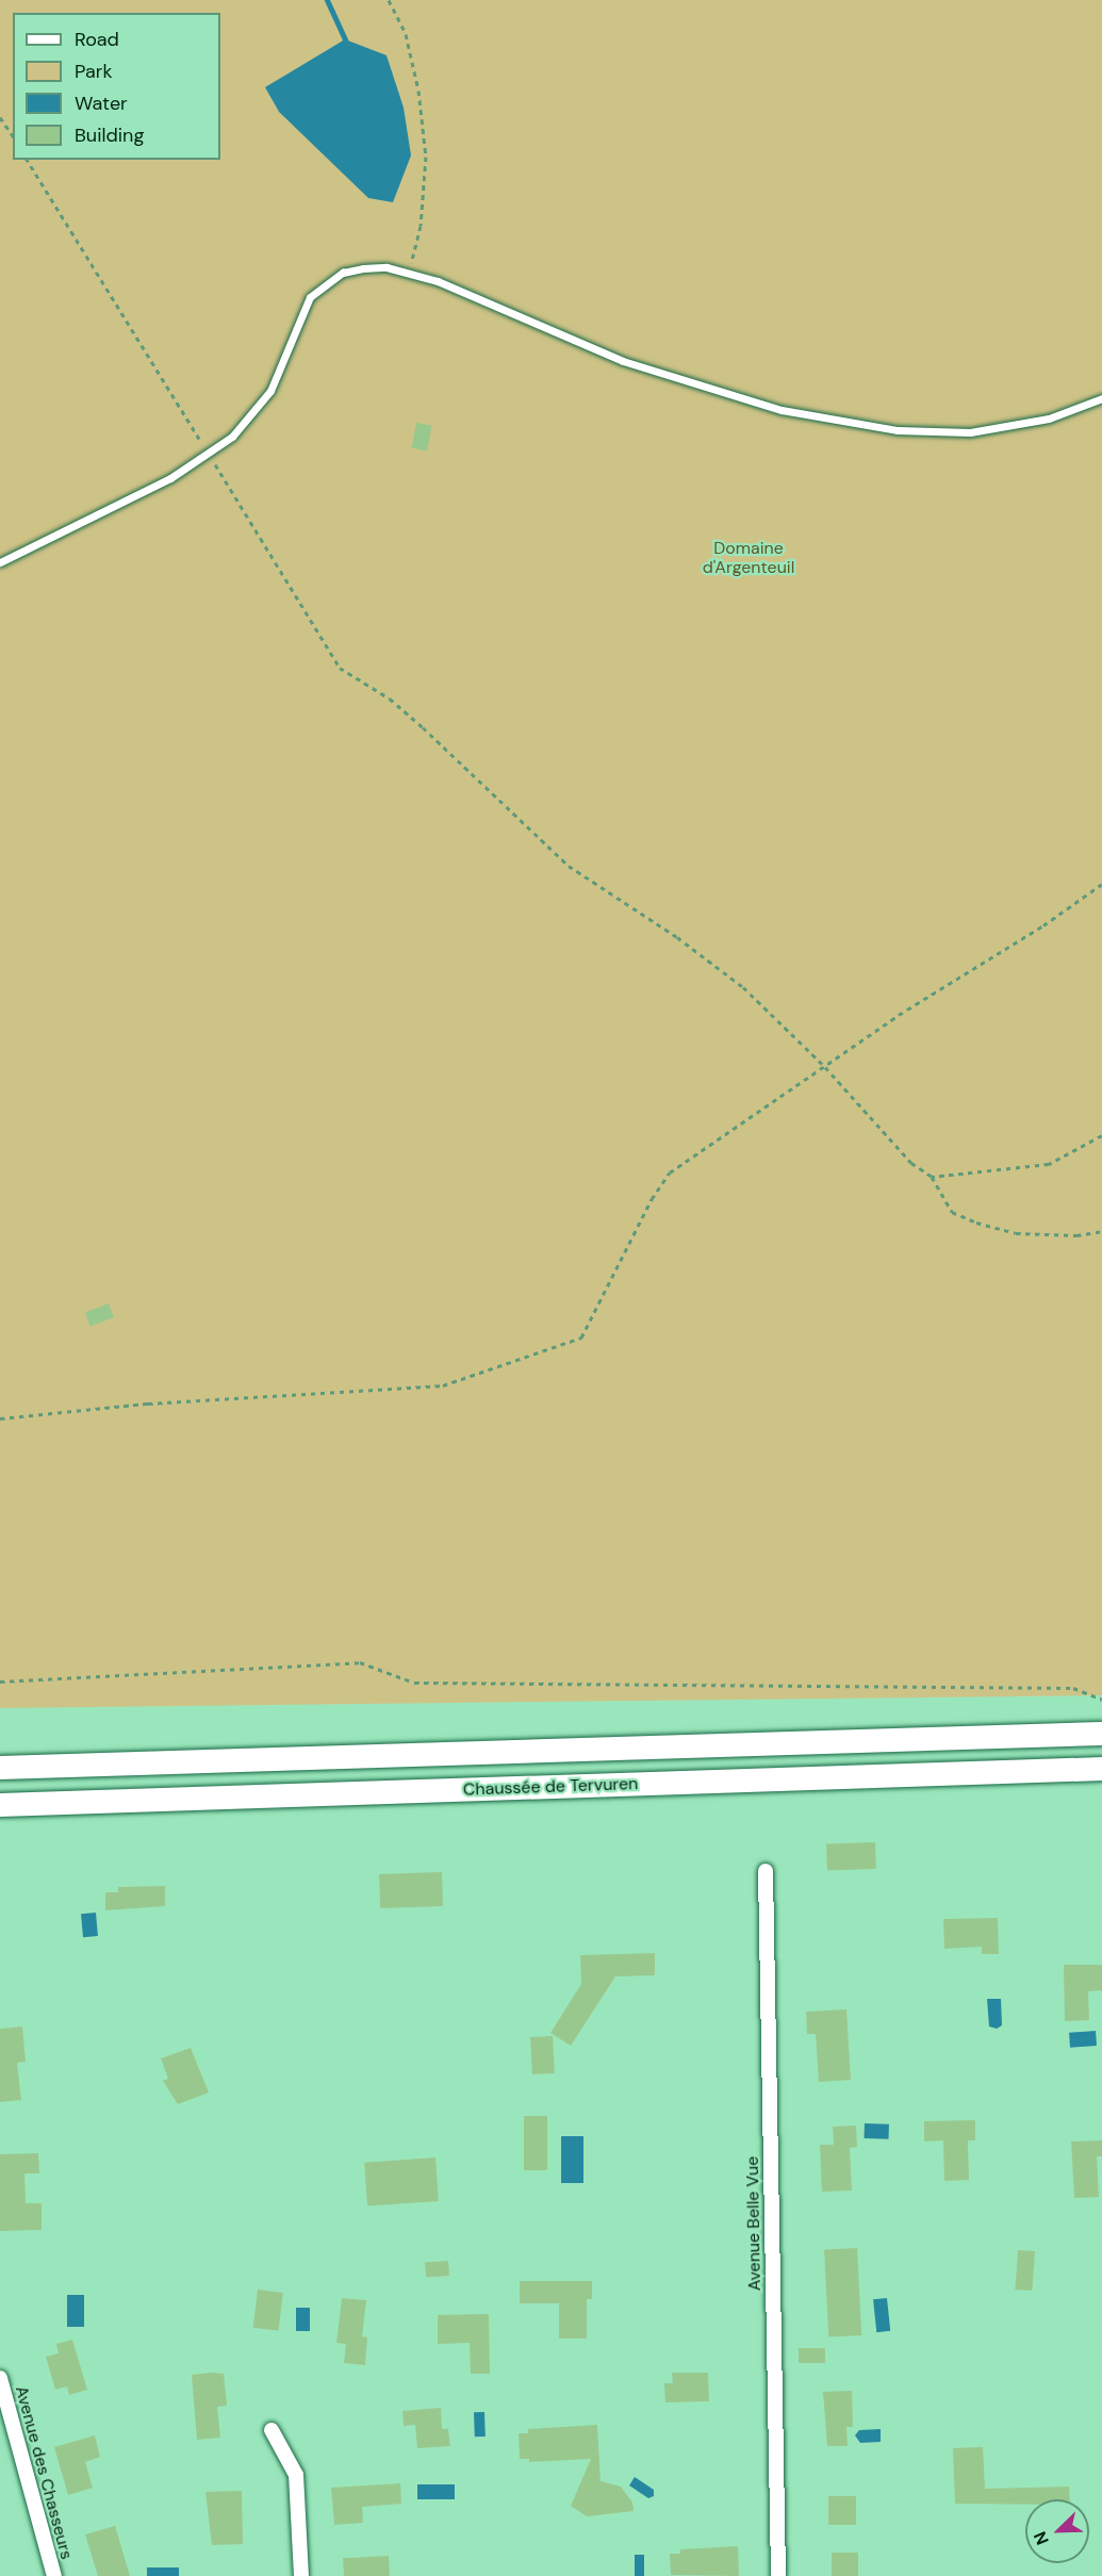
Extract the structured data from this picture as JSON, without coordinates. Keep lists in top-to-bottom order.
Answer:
{
  "streets": {
    "highway": ["Chaussée de Tervuren"],
    "street": ["Avenue Belle Vue", "Avenue des Chasseurs"]
  },
  "parks": ["Domaine d'Argenteuil"],
  "legend": [
    "Road",
    "Park",
    "Water",
    "Building"
  ],
  "north": "bottom left"
}
